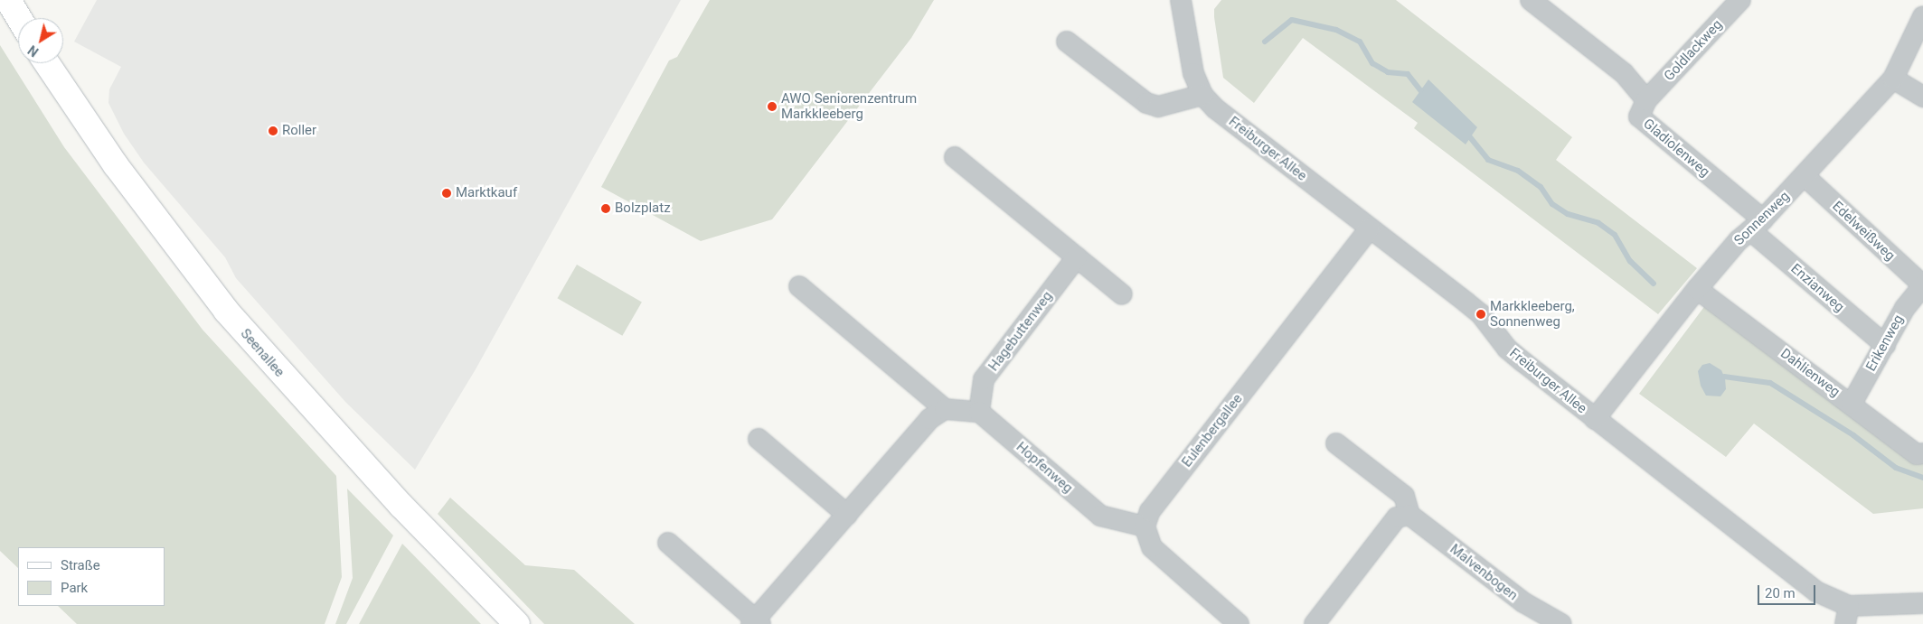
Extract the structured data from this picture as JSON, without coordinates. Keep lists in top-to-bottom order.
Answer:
{
  "streets": {
    "main road": ["Seenallee"],
    "street": [
      "Goldlackweg",
      "Gladiolenweg",
      "Freiburger Allee",
      "Sonnenweg",
      "Edelweißweg",
      "Enzianweg",
      "Hagebuttenweg",
      "Erikenweg",
      "Dahlienweg",
      "Eulenbergallee",
      "Hopfenweg",
      "Malvenbogen"
    ]
  },
  "crossings": [
    ["Goldlackweg", "Gladiolenweg"],
    ["Gladiolenweg", "Sonnenweg"],
    ["Gladiolenweg", "Enzianweg"],
    ["Freiburger Allee", "Sonnenweg"],
    ["Freiburger Allee", "Eulenbergallee"],
    ["Sonnenweg", "Edelweißweg"],
    ["Sonnenweg", "Enzianweg"],
    ["Sonnenweg", "Dahlienweg"],
    ["Edelweißweg", "Erikenweg"],
    ["Enzianweg", "Erikenweg"],
    ["Hagebuttenweg", "Hopfenweg"],
    ["Erikenweg", "Dahlienweg"],
    ["Eulenbergallee", "Hopfenweg"]
  ],
  "places": [
    "AWO Seniorenzentrum Markkleeberg",
    "Roller",
    "Marktkauf",
    "Bolzplatz",
    "Markkleeberg, Sonnenweg"
  ],
  "legend": ["Straße", "Park"],
  "scale_bar": "20 m",
  "north": "bottom left"
}
